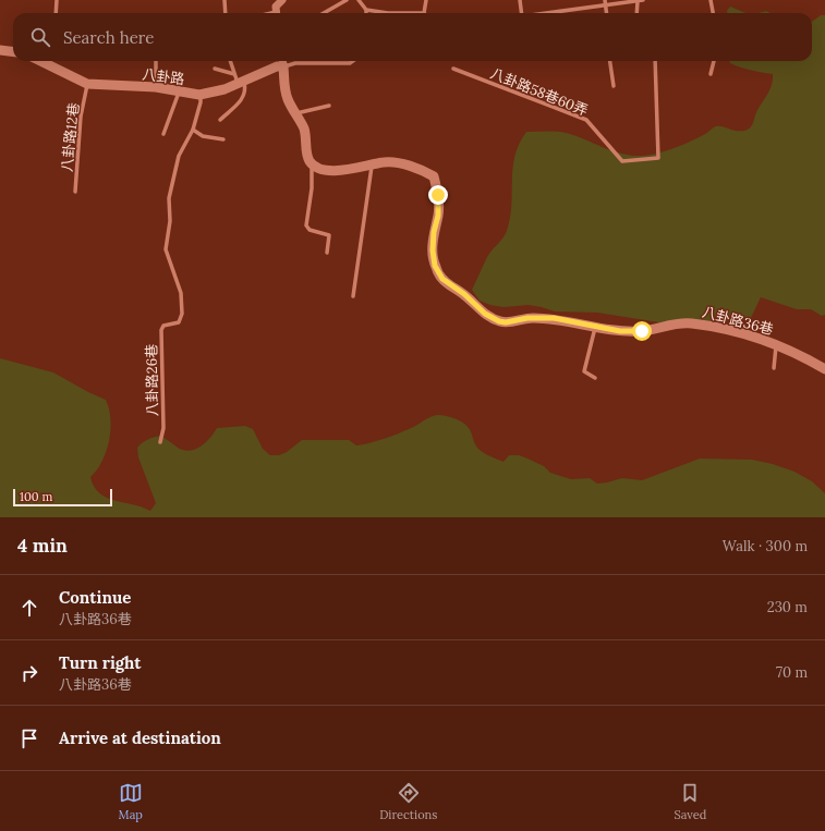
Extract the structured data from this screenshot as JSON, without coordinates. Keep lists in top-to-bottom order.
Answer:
{
  "streets": {
    "street": ["八卦路", "八卦路36巷"],
    "lane": ["八卦路58巷60弄", "八卦路12巷", "八卦路26巷"]
  },
  "crossings": [
    ["八卦路", "八卦路12巷"],
    ["八卦路", "八卦路26巷"]
  ],
  "scale_bar": "100 m",
  "page": {
    "search": "Search here",
    "scale": "100 m",
    "heading": ["4 min", "Walk · 300 m"],
    "list": [
      ["Continue", "八卦路36巷", "230 m"],
      ["Turn right", "八卦路36巷", "70 m"],
      "Arrive at destination"
    ],
    "nav": ["Map", "Directions", "Saved"]
  }
}
